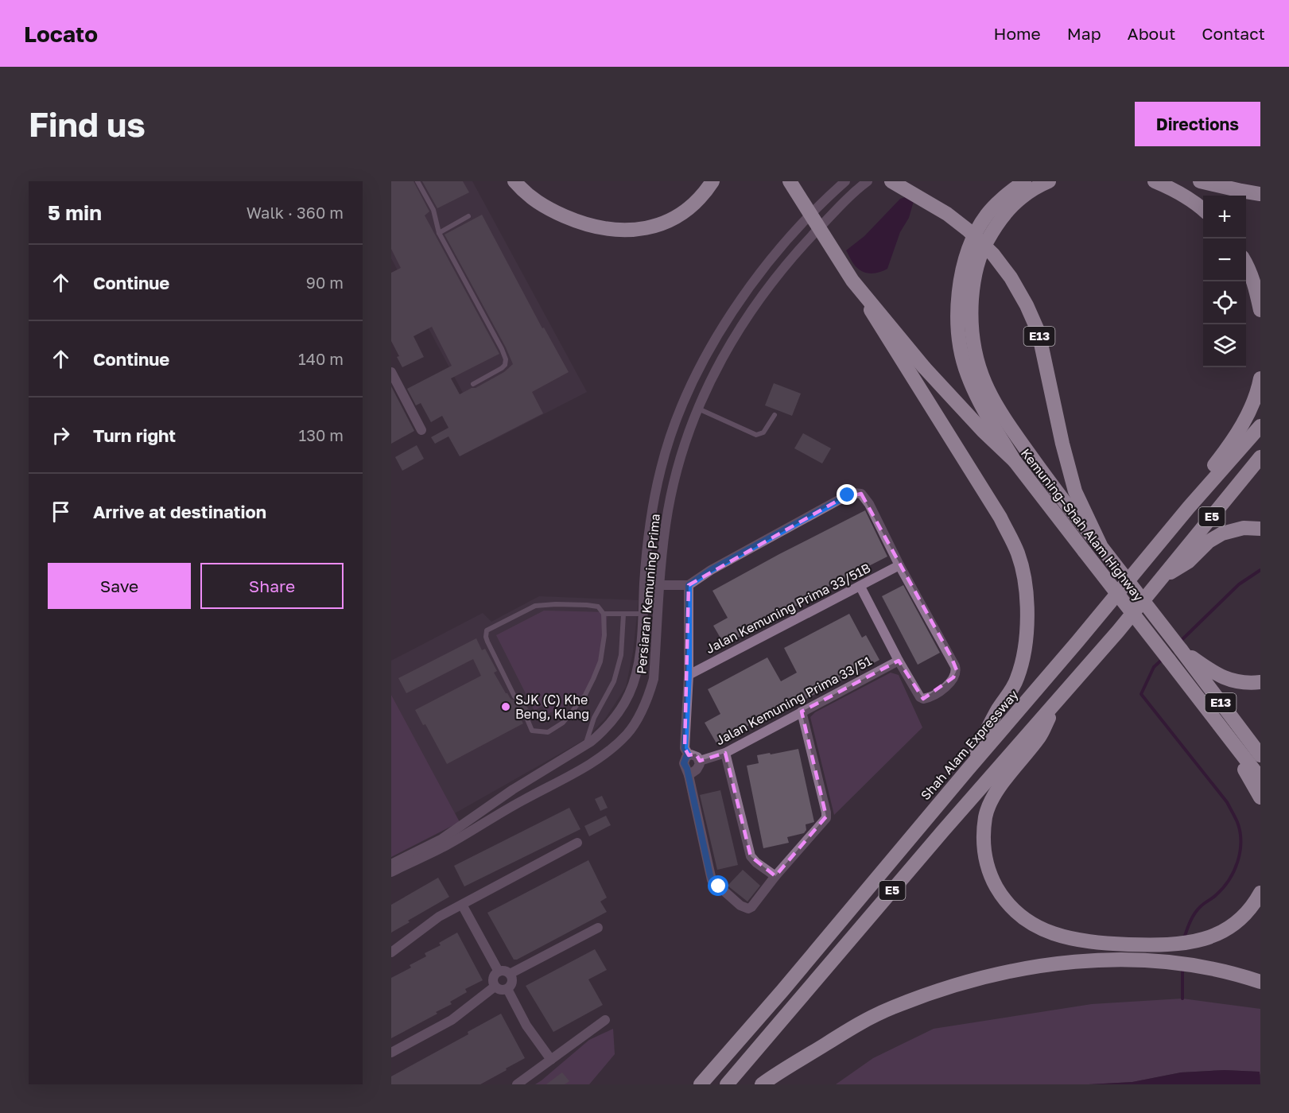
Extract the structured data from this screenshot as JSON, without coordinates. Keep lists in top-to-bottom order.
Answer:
{
  "streets": {
    "highway": [
      "E13",
      "E5",
      "Kemuning–Shah Alam Highway",
      "Shah Alam Expressway"
    ],
    "street": ["Persiaran Kemuning Prima", "Jalan Kemuning Prima 33/51B", "Jalan Kemuning Prima 33/51"]
  },
  "places": ["SJK (C) Khe Beng, Klang"],
  "page": {
    "header": "Locato",
    "nav": [
      "Home",
      "Map",
      "About",
      "Contact"
    ],
    "buttons": [
      "Directions",
      ["Save", "Share"]
    ],
    "title": "Find us",
    "heading": ["5 min", "Walk · 360 m"],
    "map_buttons": ["+", "−"],
    "list": [
      ["Continue", "90 m"],
      ["Continue", "140 m"],
      ["Turn right", "130 m"],
      "Arrive at destination"
    ]
  }
}
